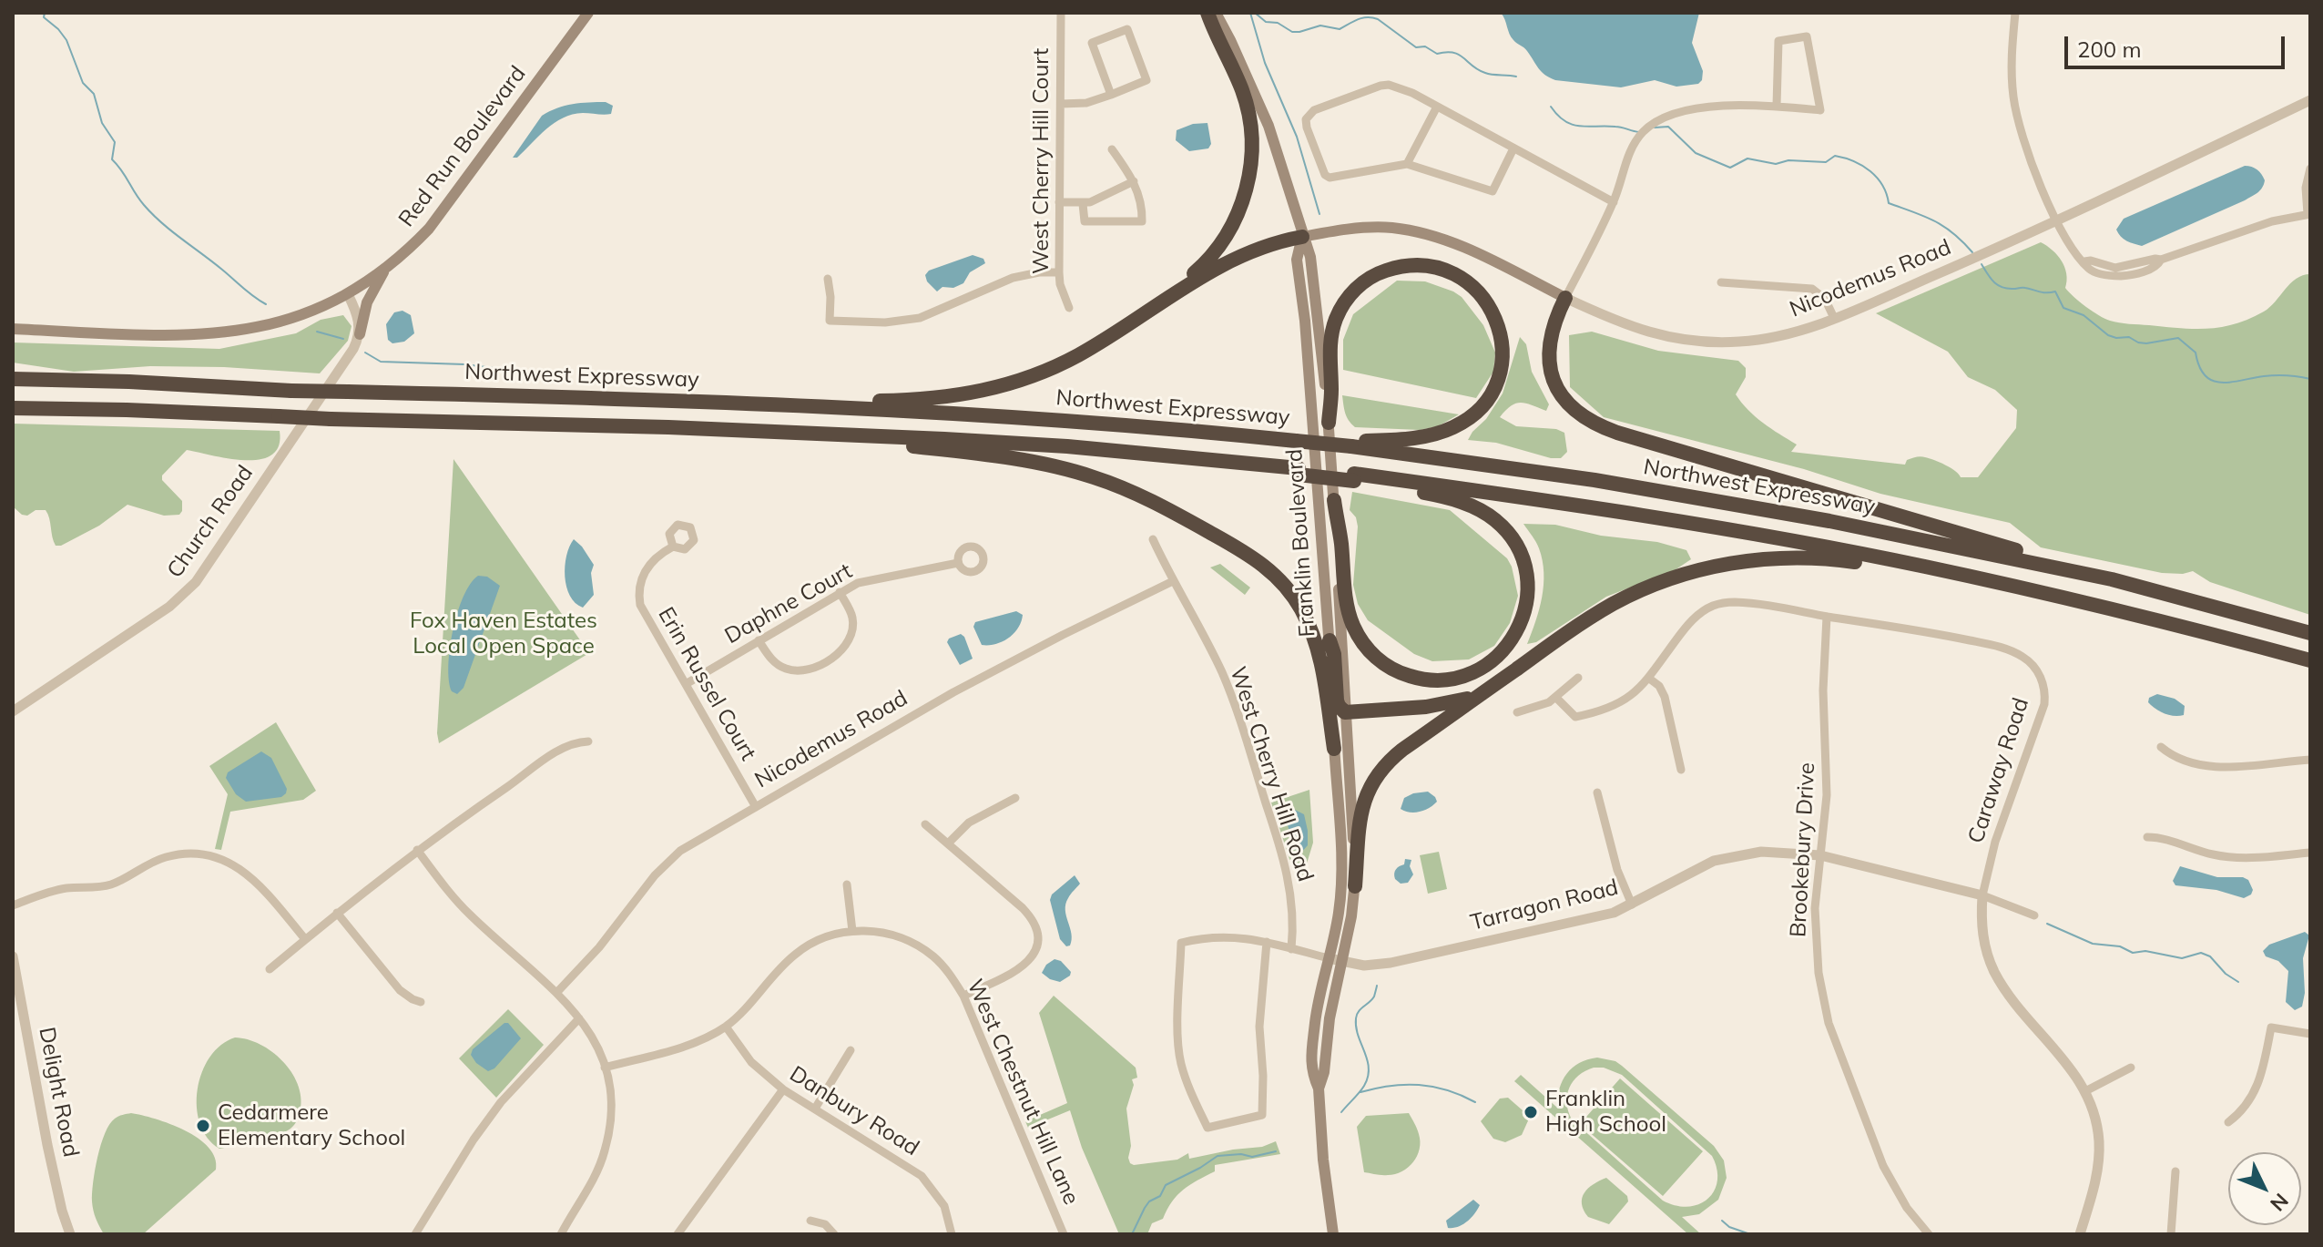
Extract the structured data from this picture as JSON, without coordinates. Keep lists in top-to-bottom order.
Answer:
{
  "streets": {
    "highway": ["Northwest Expressway"],
    "main road": ["Red Run Boulevard", "Nicodemus Road", "Franklin Boulevard"],
    "street": [
      "West Cherry Hill Court",
      "Church Road",
      "Daphne Court",
      "Erin Russel Court",
      "Caraway Road",
      "West Cherry Hill Road",
      "Brookebury Drive",
      "Tarragon Road",
      "Delight Road",
      "West Chestnut Hill Lane",
      "Danbury Road"
    ]
  },
  "crossings": [
    ["Nicodemus Road", "Franklin Boulevard"],
    ["Nicodemus Road", "Erin Russel Court"],
    ["Nicodemus Road", "West Cherry Hill Road"],
    ["Franklin Boulevard", "Tarragon Road"],
    ["Daphne Court", "Erin Russel Court"],
    ["Caraway Road", "Brookebury Drive"],
    ["Caraway Road", "Tarragon Road"],
    ["West Cherry Hill Road", "Tarragon Road"],
    ["Brookebury Drive", "Tarragon Road"],
    ["West Chestnut Hill Lane", "Danbury Road"]
  ],
  "parks": ["Fox Haven Estates Local Open Space"],
  "places": ["Franklin High School", "Cedarmere Elementary School"],
  "scale_bar": "200 m",
  "north": "bottom right"
}
